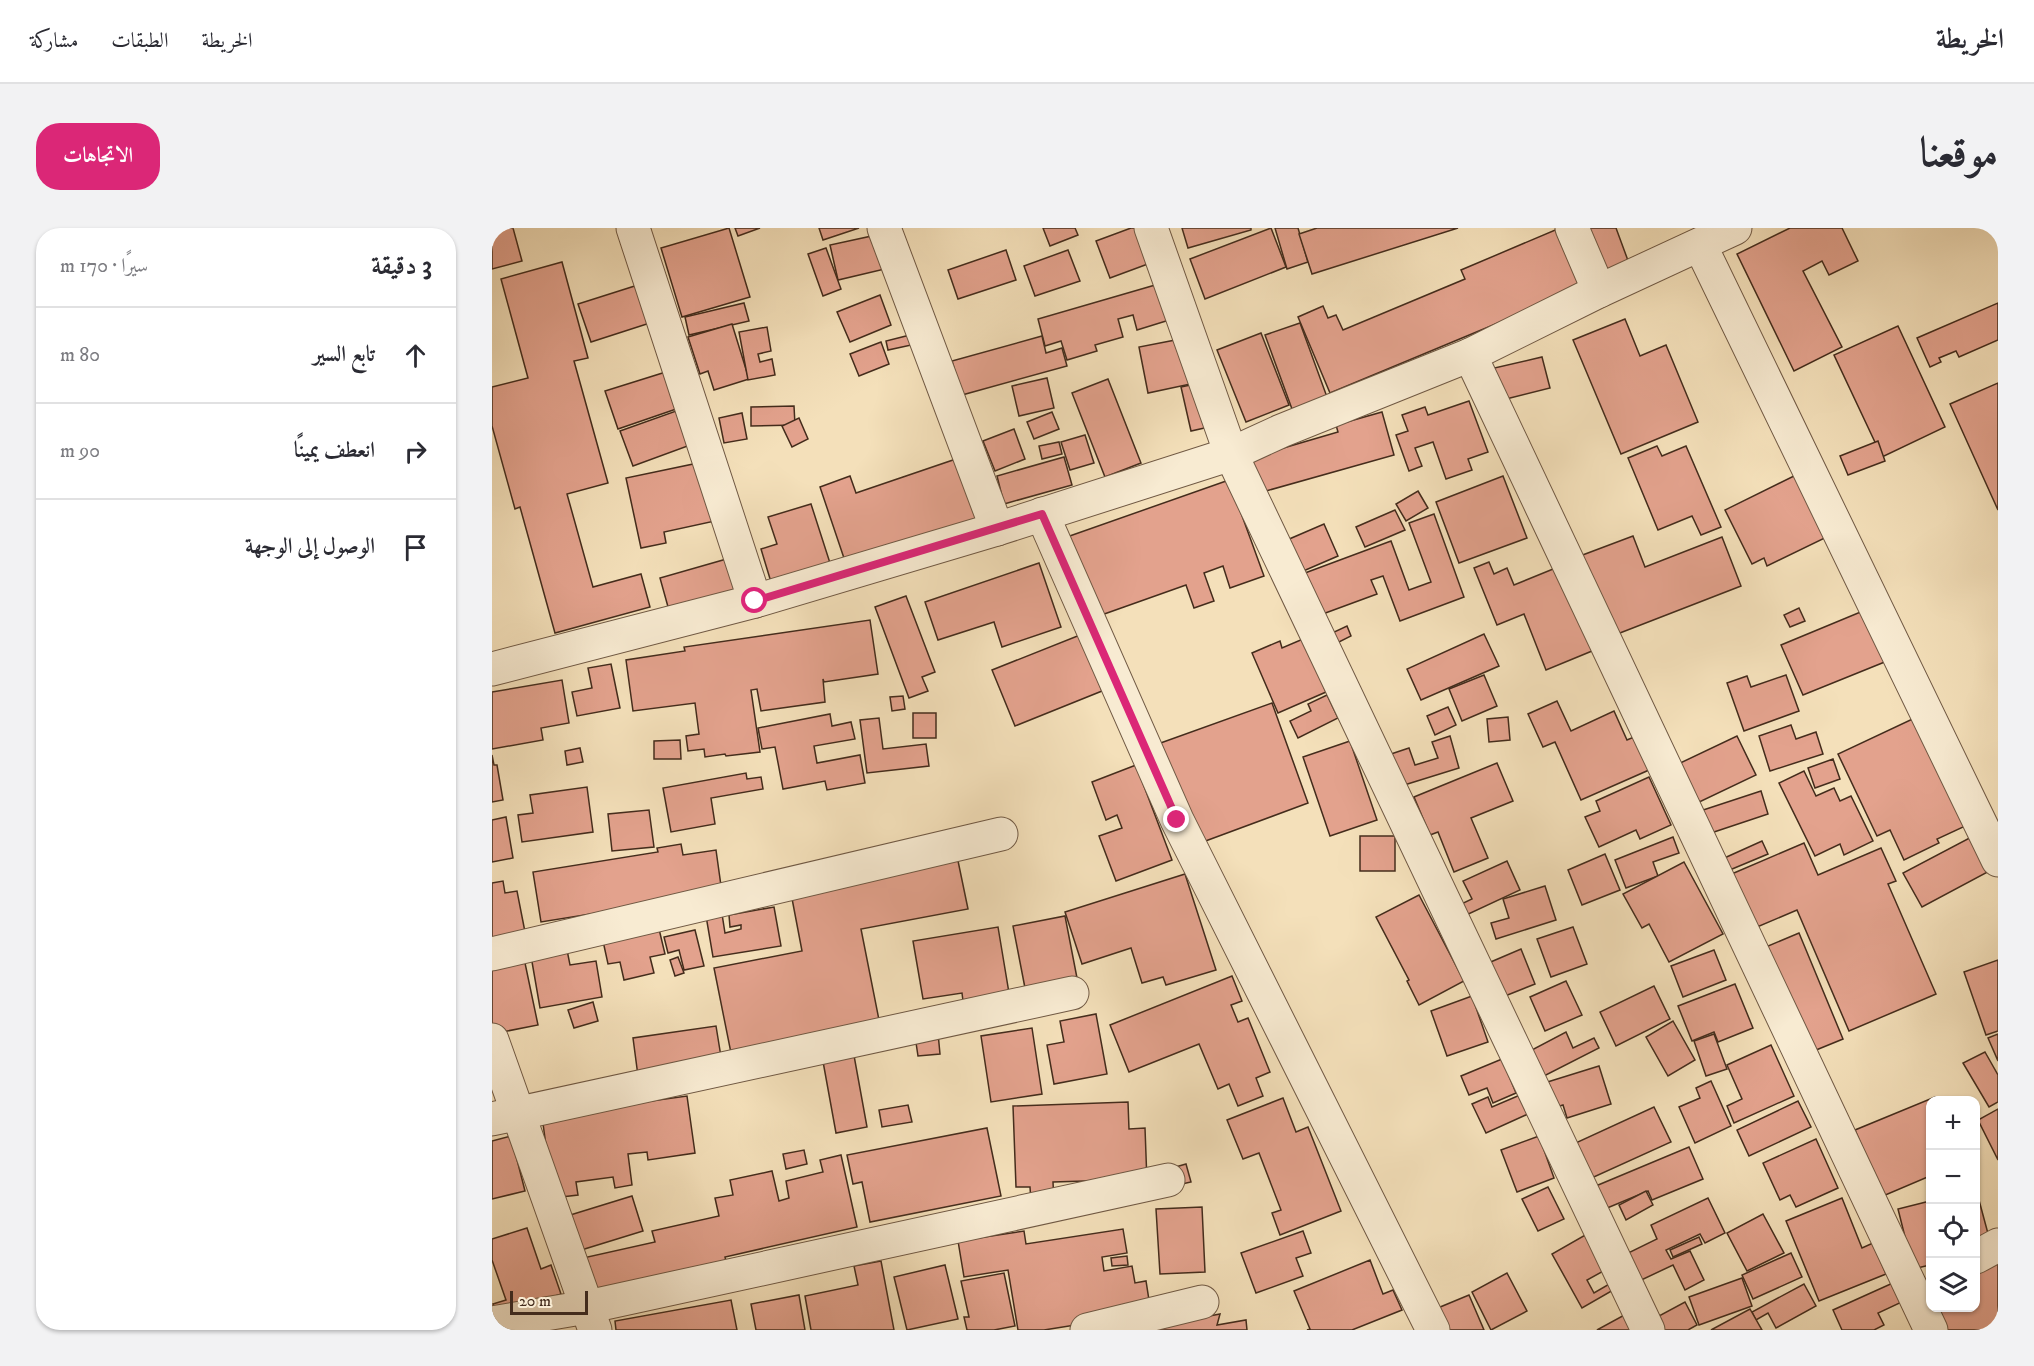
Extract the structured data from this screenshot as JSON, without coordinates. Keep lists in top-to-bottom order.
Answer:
{
  "scale_bar": "20 m",
  "page": {
    "header": "الخريطة",
    "nav": ["الخريطة", "الطبقات", "مشاركة"],
    "title": "موقعنا",
    "buttons": "الاتجاهات",
    "heading": ["3 دقيقة", "سيرًا · 170 m"],
    "list": [
      ["تابع السير", "80 m"],
      ["انعطف يمينًا", "90 m"],
      "الوصول إلى الوجهة"
    ],
    "map_buttons": ["+", "−"],
    "scale": "20 m"
  }
}
